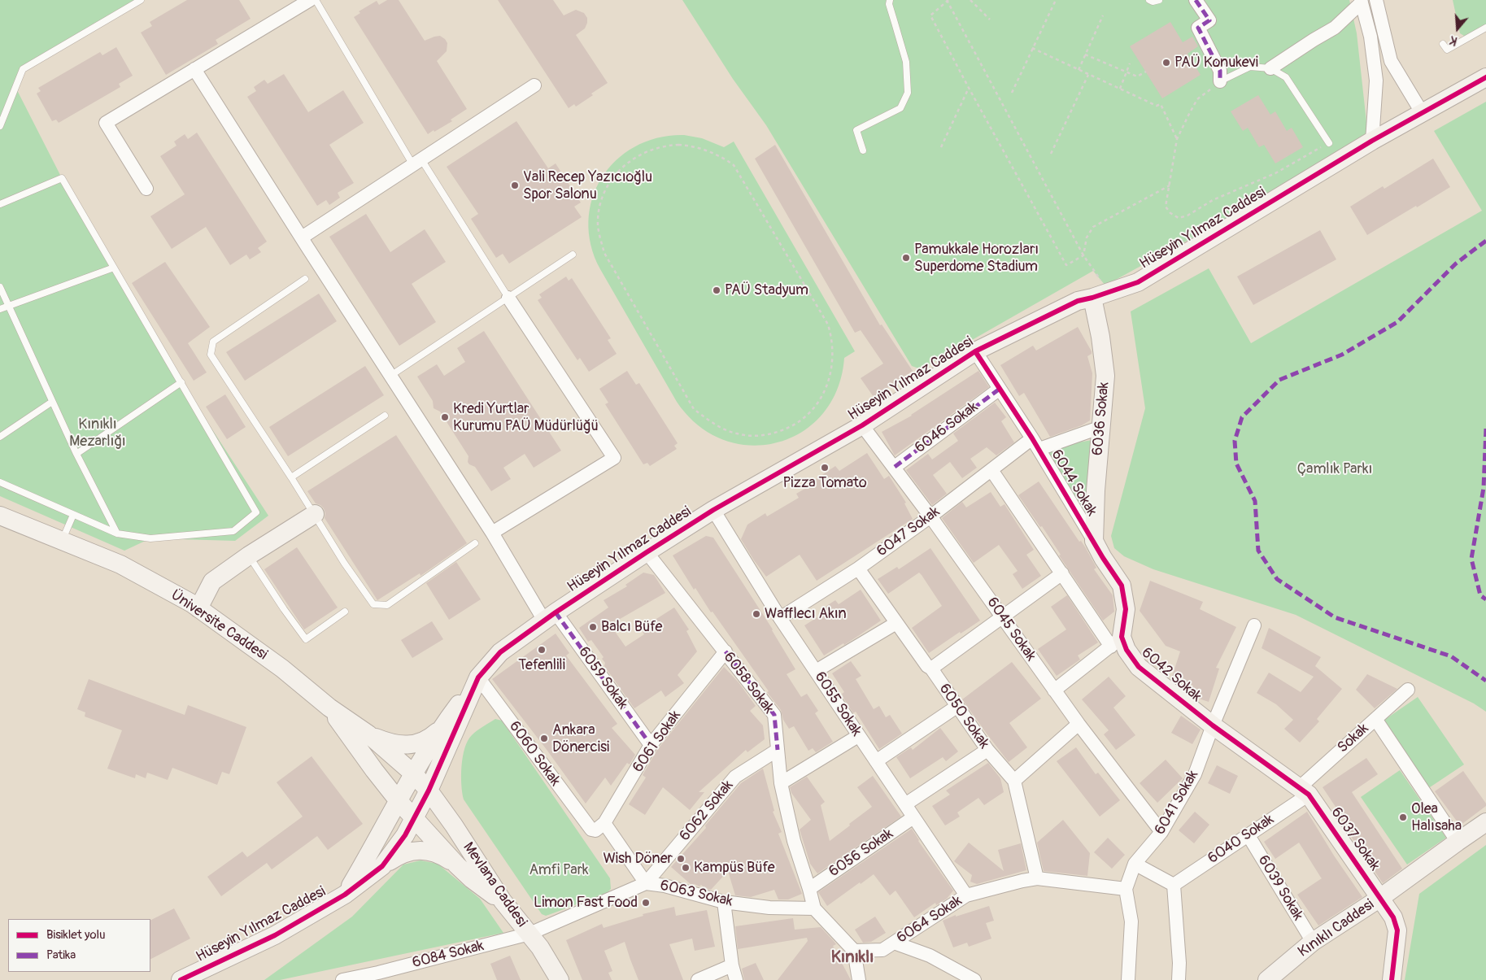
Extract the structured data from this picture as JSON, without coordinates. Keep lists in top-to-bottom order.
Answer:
{
  "streets": {
    "street": [
      "Hüseyin Yılmaz Caddesi",
      "6036 Sokak",
      "6046 Sokak",
      "6044 Sokak",
      "6047 Sokak",
      "Üniversite Caddesi",
      "6045 Sokak",
      "6042 Sokak",
      "6059 Sokak",
      "6058 Sokak",
      "6055 Sokak",
      "6050 Sokak",
      "Sokak",
      "6061 Sokak",
      "6060 Sokak",
      "6041 Sokak",
      "6062 Sokak",
      "6040 Sokak",
      "6037 Sokak",
      "6056 Sokak",
      "Mevlana Caddesi",
      "6039 Sokak",
      "6063 Sokak",
      "6064 Sokak",
      "Kınıklı Caddesi",
      "6084 Sokak"
    ]
  },
  "crossings": [
    ["Hüseyin Yılmaz Caddesi", "6036 Sokak"],
    ["Hüseyin Yılmaz Caddesi", "6044 Sokak"],
    ["Hüseyin Yılmaz Caddesi", "6045 Sokak"],
    ["Hüseyin Yılmaz Caddesi", "6059 Sokak"],
    ["Hüseyin Yılmaz Caddesi", "6058 Sokak"],
    ["Hüseyin Yılmaz Caddesi", "6055 Sokak"],
    ["Hüseyin Yılmaz Caddesi", "6060 Sokak"],
    ["Hüseyin Yılmaz Caddesi", "Mevlana Caddesi"],
    ["6036 Sokak", "6044 Sokak"],
    ["6036 Sokak", "6047 Sokak"],
    ["6046 Sokak", "6044 Sokak"],
    ["6046 Sokak", "6045 Sokak"],
    ["6044 Sokak", "6047 Sokak"],
    ["6044 Sokak", "6042 Sokak"],
    ["6047 Sokak", "6045 Sokak"],
    ["6047 Sokak", "6042 Sokak"],
    ["6047 Sokak", "6055 Sokak"],
    ["6047 Sokak", "6050 Sokak"],
    ["Üniversite Caddesi", "Mevlana Caddesi"],
    ["6045 Sokak", "6041 Sokak"],
    ["6042 Sokak", "Sokak"],
    ["6042 Sokak", "6041 Sokak"],
    ["6042 Sokak", "6040 Sokak"],
    ["6042 Sokak", "6037 Sokak"],
    ["6059 Sokak", "6061 Sokak"],
    ["6058 Sokak", "6061 Sokak"],
    ["6058 Sokak", "6062 Sokak"],
    ["6058 Sokak", "6056 Sokak"],
    ["6058 Sokak", "6063 Sokak"],
    ["6055 Sokak", "6056 Sokak"],
    ["6055 Sokak", "6064 Sokak"],
    ["6050 Sokak", "6064 Sokak"],
    ["Sokak", "6040 Sokak"],
    ["Sokak", "6037 Sokak"],
    ["6061 Sokak", "6060 Sokak"],
    ["6041 Sokak", "6064 Sokak"],
    ["6062 Sokak", "6063 Sokak"],
    ["6040 Sokak", "6037 Sokak"],
    ["6040 Sokak", "6039 Sokak"],
    ["6037 Sokak", "Kınıklı Caddesi"],
    ["Mevlana Caddesi", "6063 Sokak"],
    ["Mevlana Caddesi", "6084 Sokak"],
    ["6039 Sokak", "Kınıklı Caddesi"],
    ["6063 Sokak", "6084 Sokak"]
  ],
  "districts": ["Kınıklı"],
  "parks": ["Kınıklı Mezarlığı", "Çamlık Parkı", "Amfi Park"],
  "places": [
    "PAÜ Konukevi",
    "Vali Recep Yazıcıoğlu Spor Salonu",
    "Pamukkale Horozları Superdome Stadium",
    "PAÜ Stadyum",
    "Kredi Yurtlar Kurumu PAÜ Müdürlüğü",
    "Pizza Tomato",
    "Wafflecı Akın",
    "Balcı Büfe",
    "Tefenlili",
    "Ankara Dönercisi",
    "Olea Halısaha",
    "Wish Döner",
    "Kampüs Büfe",
    "Limon Fast Food"
  ],
  "legend": ["Bisiklet yolu", "Patika"],
  "north": "bottom"
}
